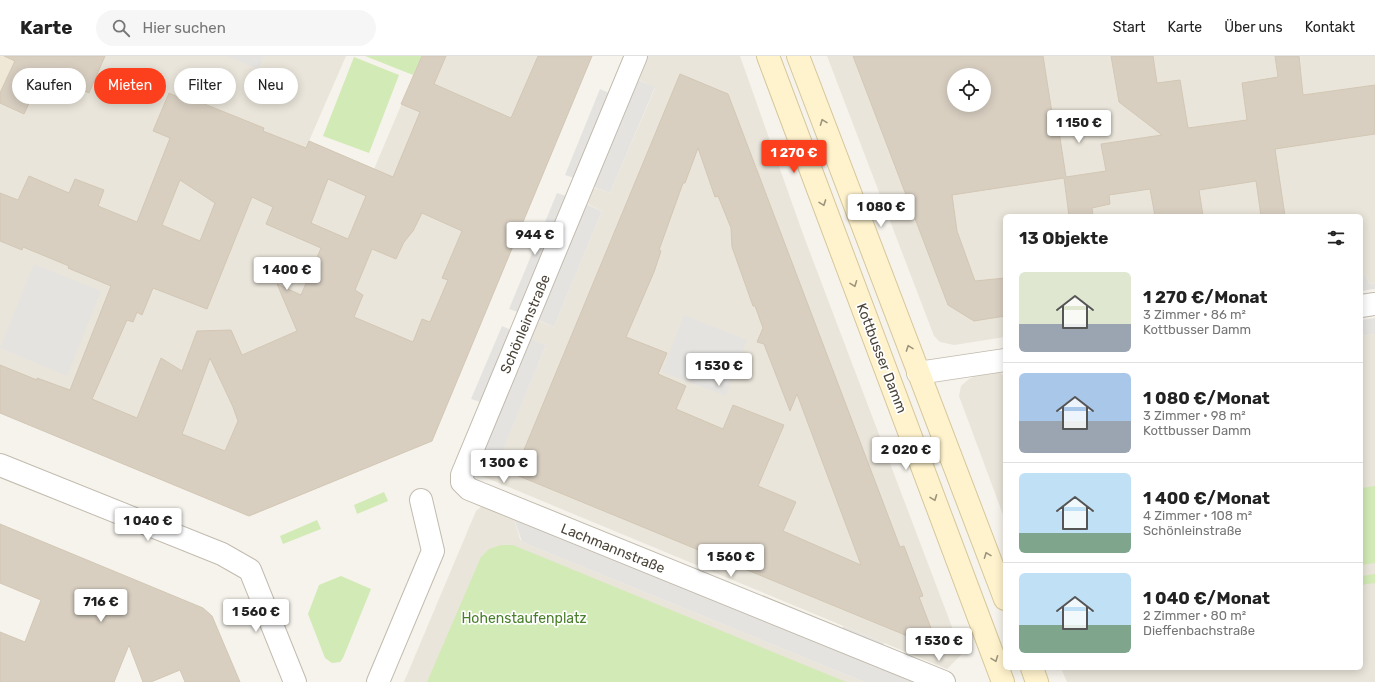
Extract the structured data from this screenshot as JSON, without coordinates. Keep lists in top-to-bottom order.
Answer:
{
  "streets": {
    "main road": ["Kottbusser Damm"],
    "street": ["Schönleinstraße", "Lachmannstraße"]
  },
  "crossings": [
    ["Schönleinstraße", "Lachmannstraße"]
  ],
  "parks": ["Hohenstaufenplatz"],
  "page": {
    "header": "Karte",
    "search": "Hier suchen",
    "nav": [
      "Start",
      "Karte",
      "Über uns",
      "Kontakt"
    ],
    "chip": [
      "Kaufen",
      "Mieten",
      "Filter",
      "Neu"
    ],
    "price": [
      "1 150 €",
      "1 270 €",
      "1 080 €",
      "944 €",
      "1 400 €",
      "1 530 €",
      "2 020 €",
      "1 300 €",
      "1 040 €",
      "1 560 €",
      "716 €",
      "1 560 €",
      "1 530 €"
    ],
    "heading": "13 Objekte",
    "list": [
      {
        "name": "1 270 €/Monat",
        "note": "3 Zimmer · 86 m² · Kottbusser Damm"
      },
      {
        "name": "1 080 €/Monat",
        "note": "3 Zimmer · 98 m² · Kottbusser Damm"
      },
      {
        "name": "1 400 €/Monat",
        "note": "4 Zimmer · 108 m² · Schönleinstraße"
      },
      {
        "name": "1 040 €/Monat",
        "note": "2 Zimmer · 80 m² · Dieffenbachstraße"
      }
    ]
  }
}
